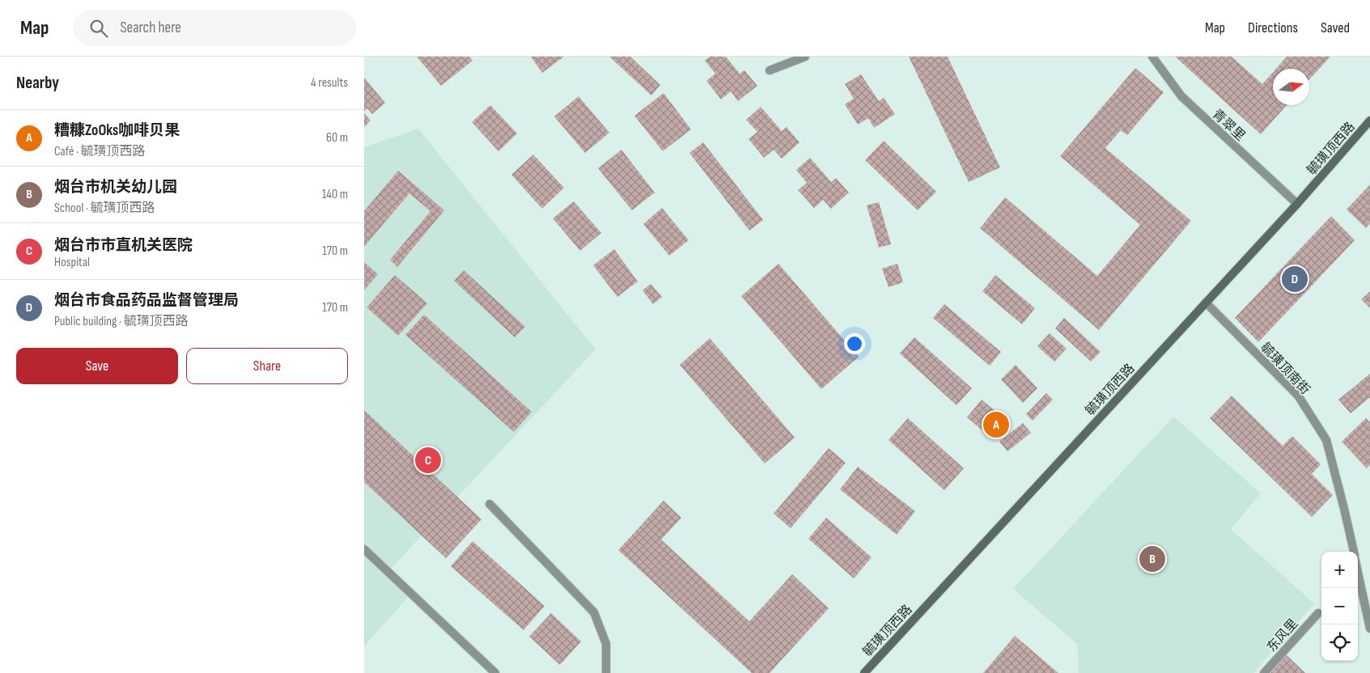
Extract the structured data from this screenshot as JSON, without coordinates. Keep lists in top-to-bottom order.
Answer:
{
  "streets": {
    "main road": ["毓璜顶西路"],
    "street": ["青翠里", "毓璜顶南街", "东风里"]
  },
  "crossings": [
    ["青翠里", "毓璜顶西路"],
    ["毓璜顶西路", "毓璜顶南街"]
  ],
  "north": "right",
  "page": {
    "header": "Map",
    "search": "Search here",
    "nav": ["Map", "Directions", "Saved"],
    "heading": ["Nearby", "4 results"],
    "list": [
      {
        "mark": "A",
        "name": "糟糠ZoOks咖啡贝果",
        "note": "Café · 毓璜顶西路",
        "value": "60 m"
      },
      {
        "mark": "B",
        "name": "烟台市机关幼儿园",
        "note": "School · 毓璜顶西路",
        "value": "140 m"
      },
      {
        "mark": "C",
        "name": "烟台市市直机关医院",
        "note": "Hospital",
        "value": "170 m"
      },
      {
        "mark": "D",
        "name": "烟台市食品药品监督管理局",
        "note": "Public building · 毓璜顶西路",
        "value": "170 m"
      }
    ],
    "pins": [
      "D",
      "A",
      "C",
      "B"
    ],
    "buttons": ["Save", "Share"],
    "map_buttons": ["+", "−"]
  }
}
